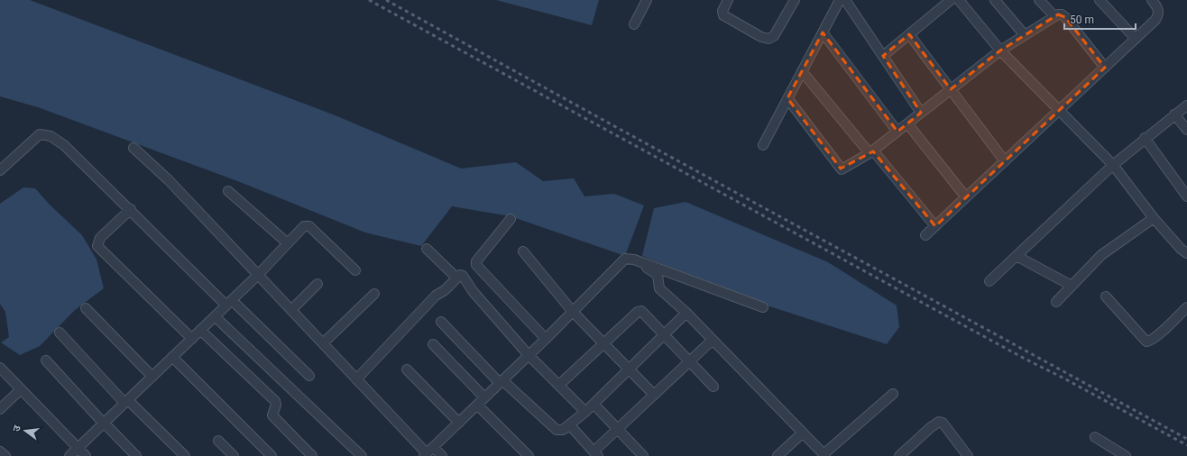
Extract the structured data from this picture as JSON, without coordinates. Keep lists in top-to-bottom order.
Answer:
{
  "scale_bar": "50 m",
  "north": "left"
}
